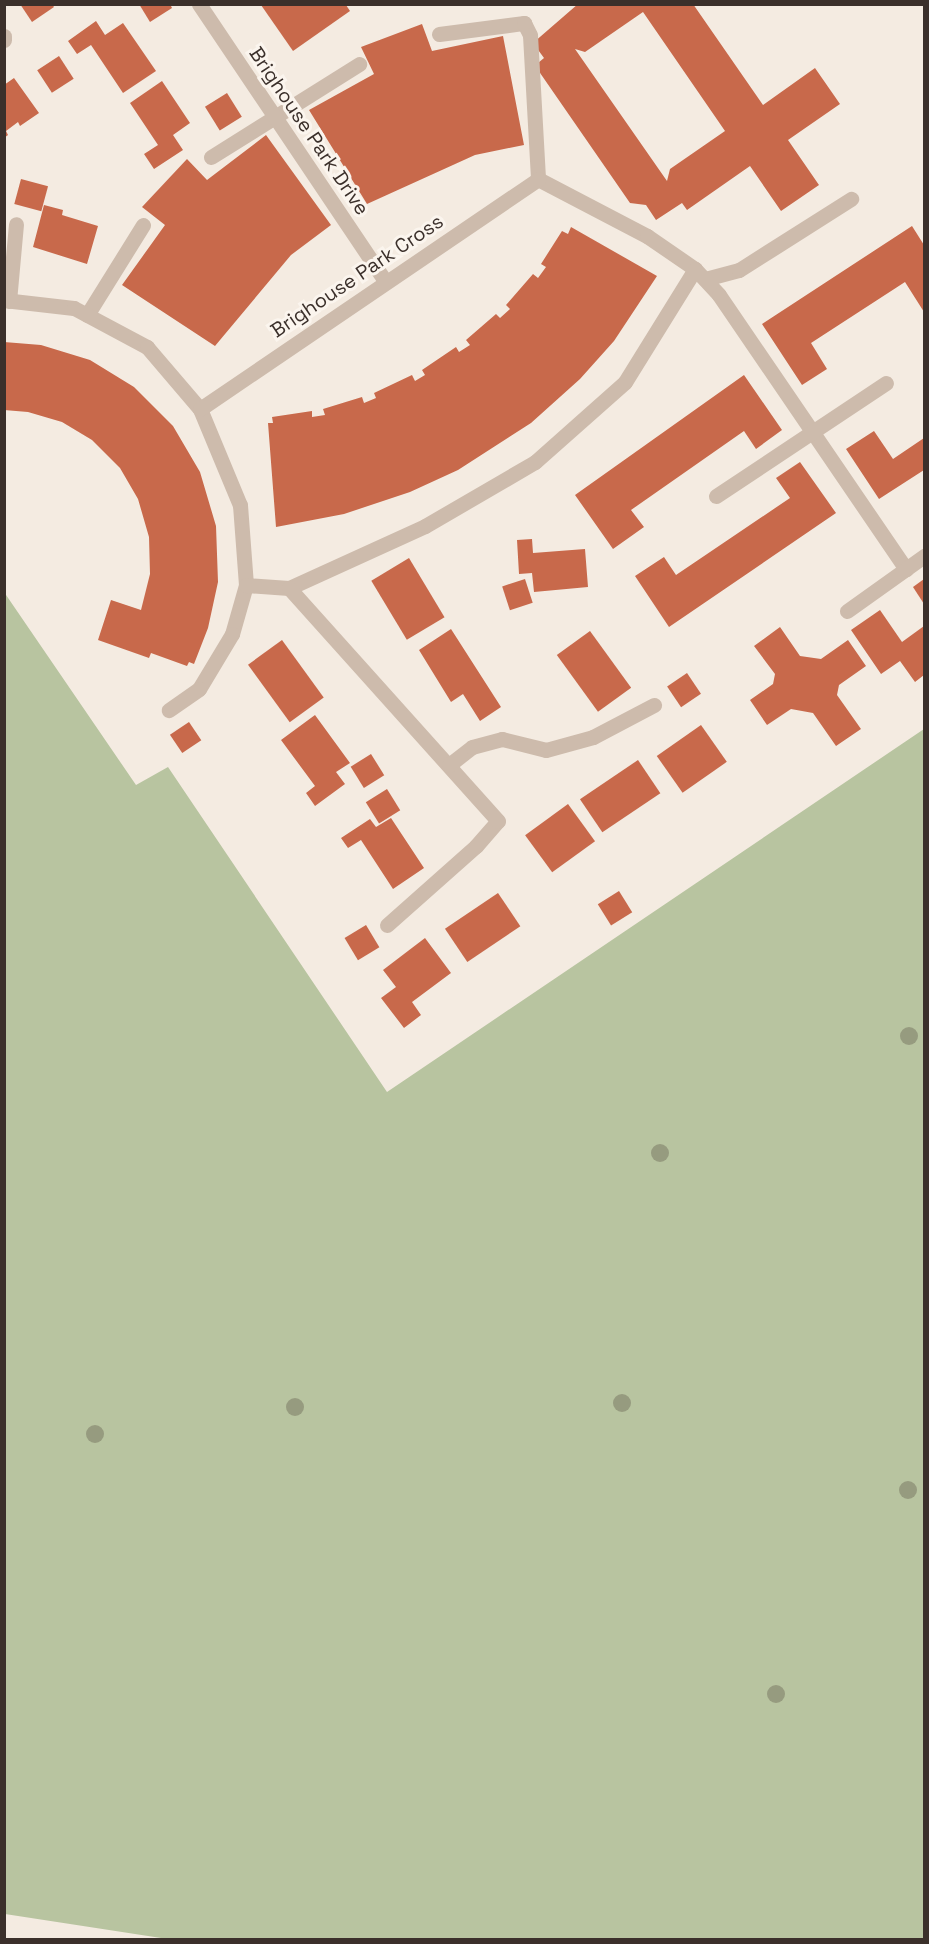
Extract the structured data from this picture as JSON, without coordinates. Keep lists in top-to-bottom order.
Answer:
{
  "streets": {
    "street": ["Brighouse Park Drive", "Brighouse Park Cross"]
  },
  "crossings": [
    ["Brighouse Park Drive", "Brighouse Park Cross"]
  ]
}
